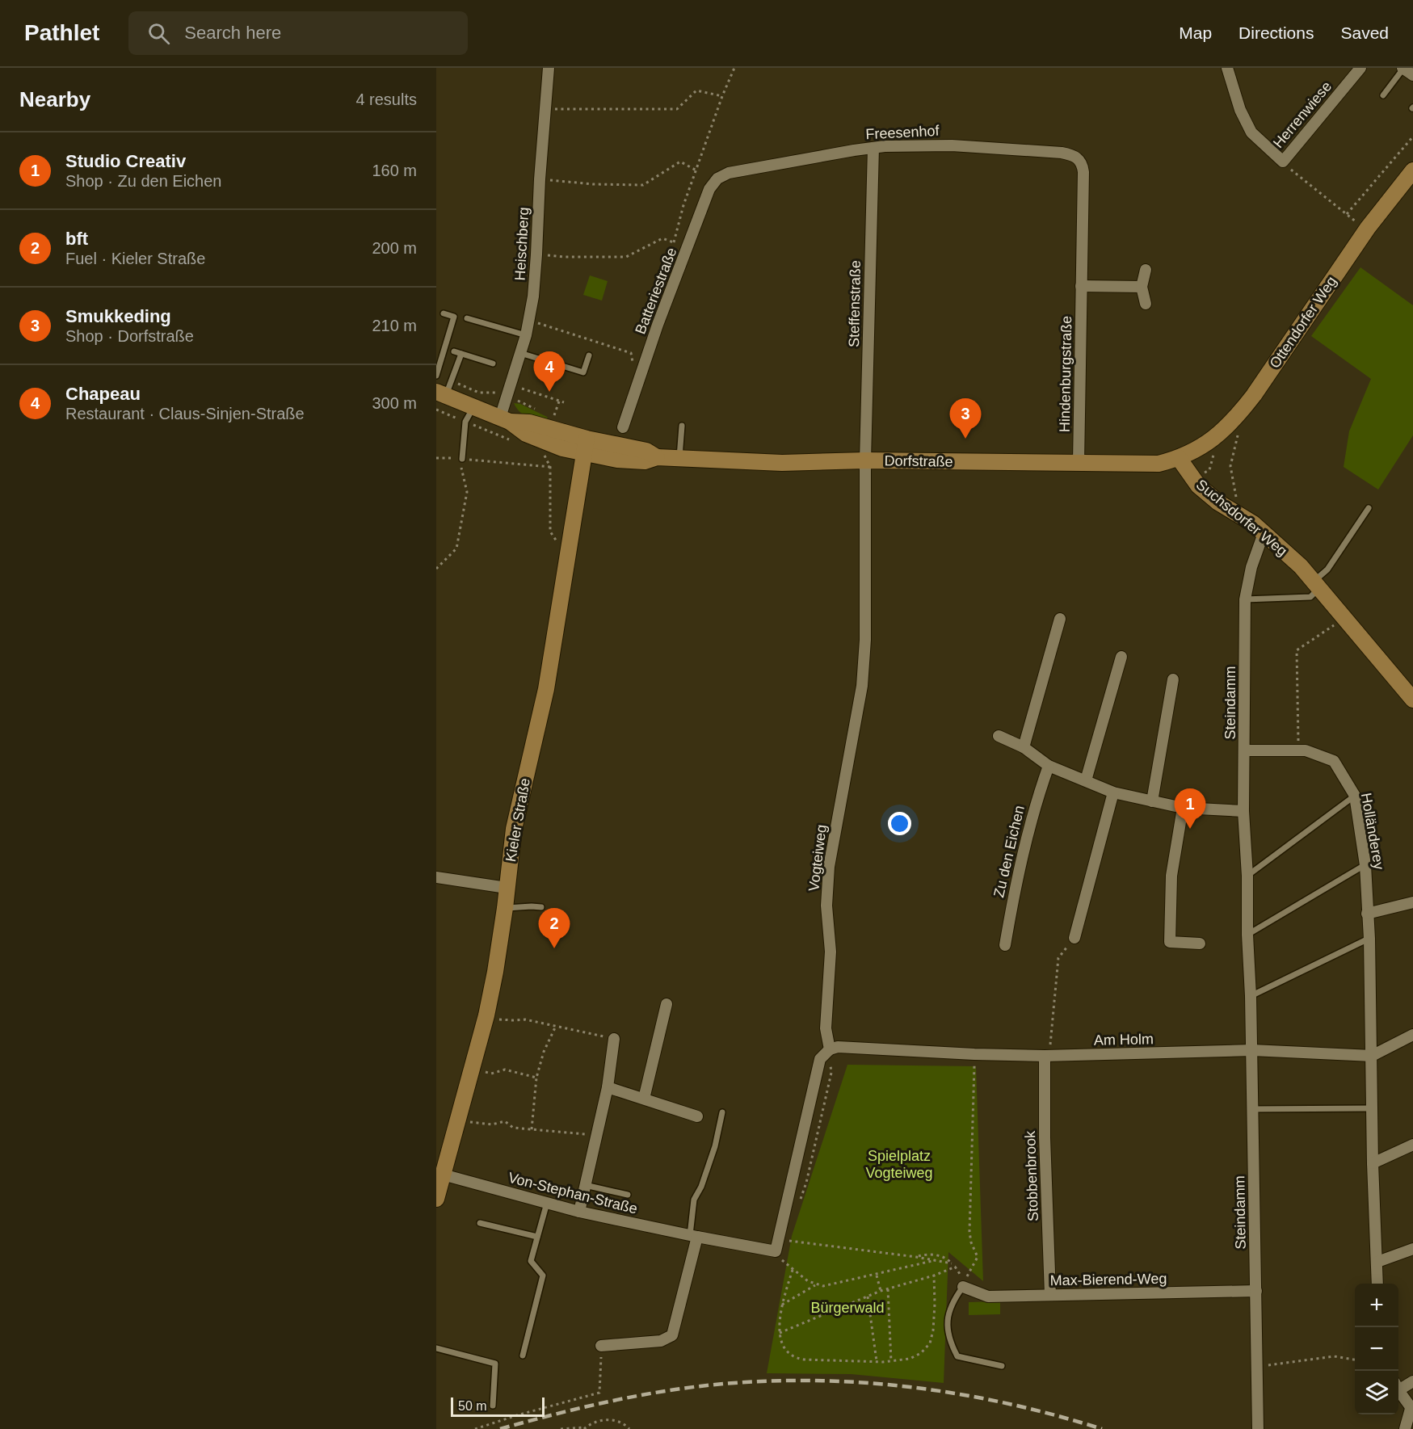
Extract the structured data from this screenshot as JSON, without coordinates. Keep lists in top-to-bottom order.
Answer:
{
  "streets": {
    "main road": [
      "Ottendorfer Weg",
      "Dorfstraße",
      "Suchsdorfer Weg",
      "Kieler Straße"
    ],
    "street": [
      "Herrenwiese",
      "Freesenhof",
      "Heischberg",
      "Batteriestraße",
      "Steffenstraße",
      "Hindenburgstraße",
      "Steindamm",
      "Holländerey",
      "Zu den Eichen",
      "Vogteiweg",
      "Am Holm",
      "Stobbenbrook",
      "Von-Stephan-Straße",
      "Max-Bierend-Weg"
    ]
  },
  "crossings": [
    ["Freesenhof", "Batteriestraße"],
    ["Freesenhof", "Steffenstraße"],
    ["Freesenhof", "Hindenburgstraße"],
    ["Heischberg", "Dorfstraße"],
    ["Steffenstraße", "Dorfstraße"],
    ["Steffenstraße", "Vogteiweg"],
    ["Ottendorfer Weg", "Dorfstraße"],
    ["Ottendorfer Weg", "Suchsdorfer Weg"],
    ["Hindenburgstraße", "Dorfstraße"],
    ["Dorfstraße", "Suchsdorfer Weg"],
    ["Dorfstraße", "Kieler Straße"],
    ["Dorfstraße", "Vogteiweg"],
    ["Suchsdorfer Weg", "Steindamm"],
    ["Steindamm", "Holländerey"],
    ["Steindamm", "Am Holm"],
    ["Steindamm", "Max-Bierend-Weg"],
    ["Kieler Straße", "Von-Stephan-Straße"],
    ["Holländerey", "Am Holm"],
    ["Vogteiweg", "Am Holm"],
    ["Am Holm", "Stobbenbrook"],
    ["Stobbenbrook", "Max-Bierend-Weg"]
  ],
  "parks": ["Spielplatz Vogteiweg", "Bürgerwald"],
  "scale_bar": "50 m",
  "page": {
    "header": "Pathlet",
    "search": "Search here",
    "nav": ["Map", "Directions", "Saved"],
    "heading": ["Nearby", "4 results"],
    "list": [
      {
        "mark": "1",
        "name": "Studio Creativ",
        "note": "Shop · Zu den Eichen",
        "value": "160 m"
      },
      {
        "mark": "2",
        "name": "bft",
        "note": "Fuel · Kieler Straße",
        "value": "200 m"
      },
      {
        "mark": "3",
        "name": "Smukkeding",
        "note": "Shop · Dorfstraße",
        "value": "210 m"
      },
      {
        "mark": "4",
        "name": "Chapeau",
        "note": "Restaurant · Claus-Sinjen-Straße",
        "value": "300 m"
      }
    ],
    "pins": [
      "4",
      "3",
      "1",
      "2"
    ],
    "map_buttons": ["+", "−"],
    "scale": "50 m"
  }
}
